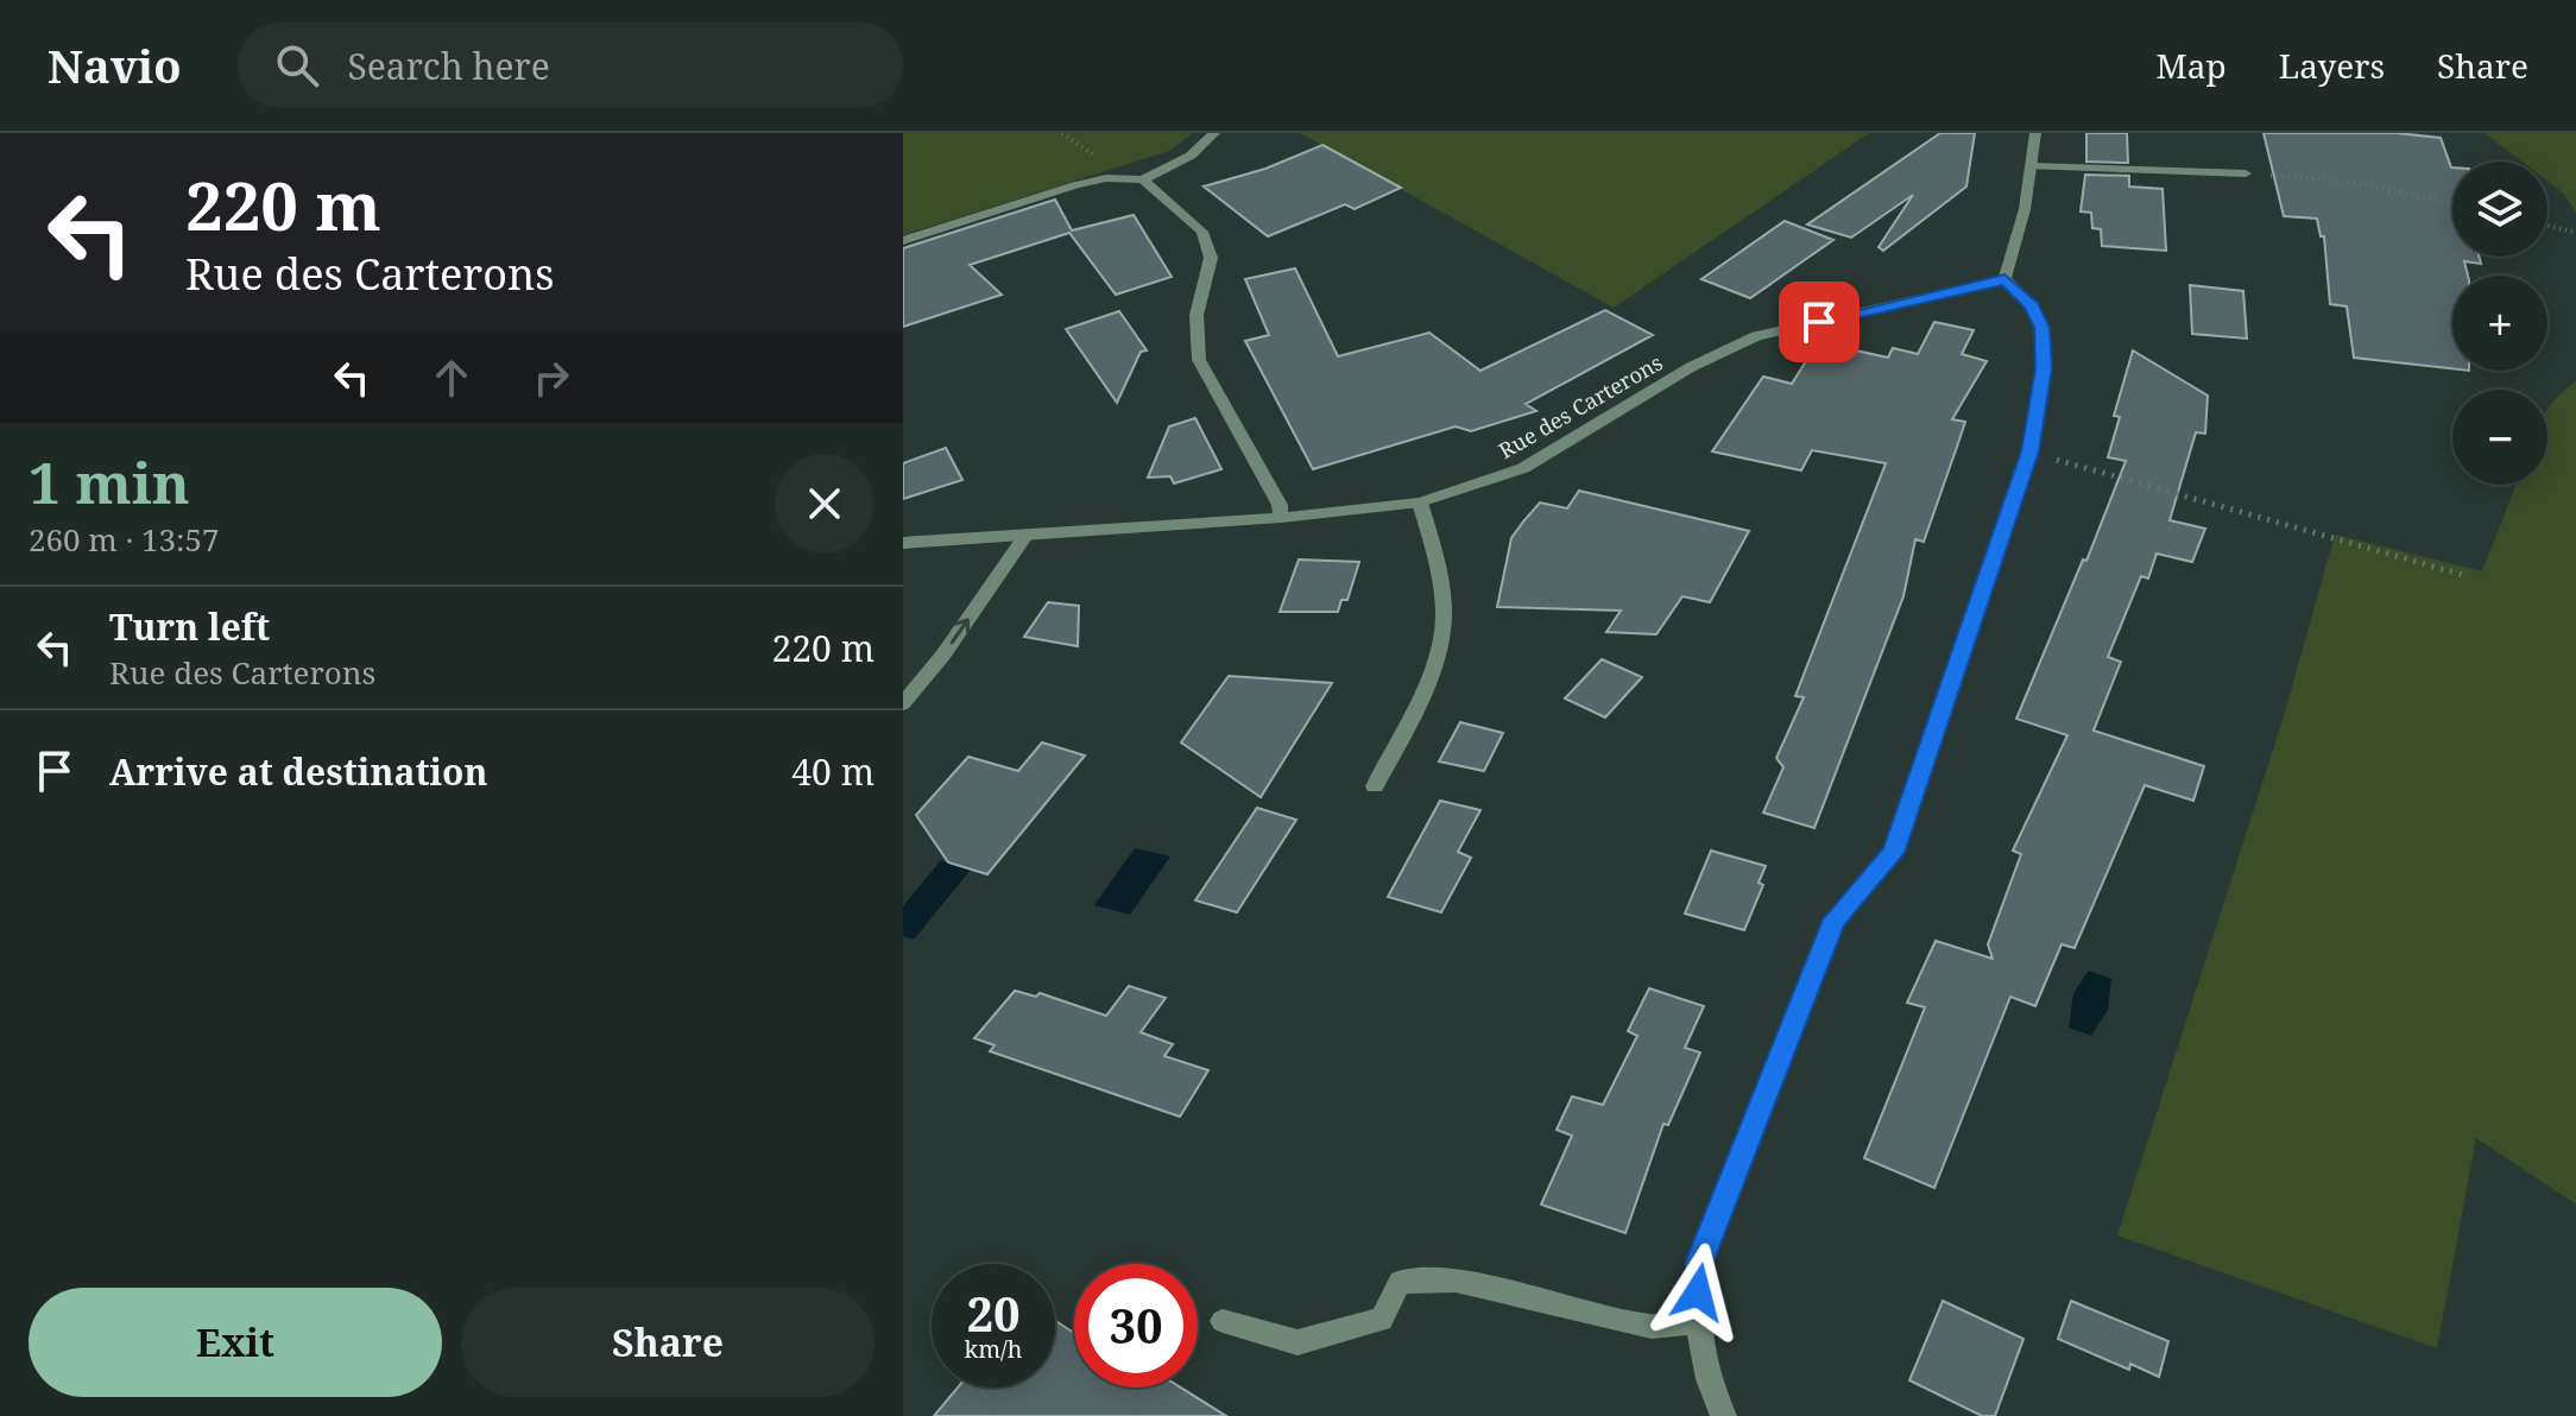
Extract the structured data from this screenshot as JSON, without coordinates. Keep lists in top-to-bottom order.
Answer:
{
  "streets": {
    "street": ["Rue des Carterons"]
  },
  "page": {
    "header": "Navio",
    "search": "Search here",
    "nav": ["Map", "Layers", "Share"],
    "turn": ["220 m", "Rue des Carterons"],
    "map_buttons": ["+", "−"],
    "heading": ["1 min", "260 m · 13:57"],
    "list": [
      {
        "name": "Turn left",
        "note": "Rue des Carterons",
        "value": "220 m"
      },
      {
        "name": "Arrive at destination",
        "value": "40 m"
      }
    ],
    "speed": "20 km/h",
    "limit": "30",
    "buttons": ["Exit", "Share"]
  }
}
